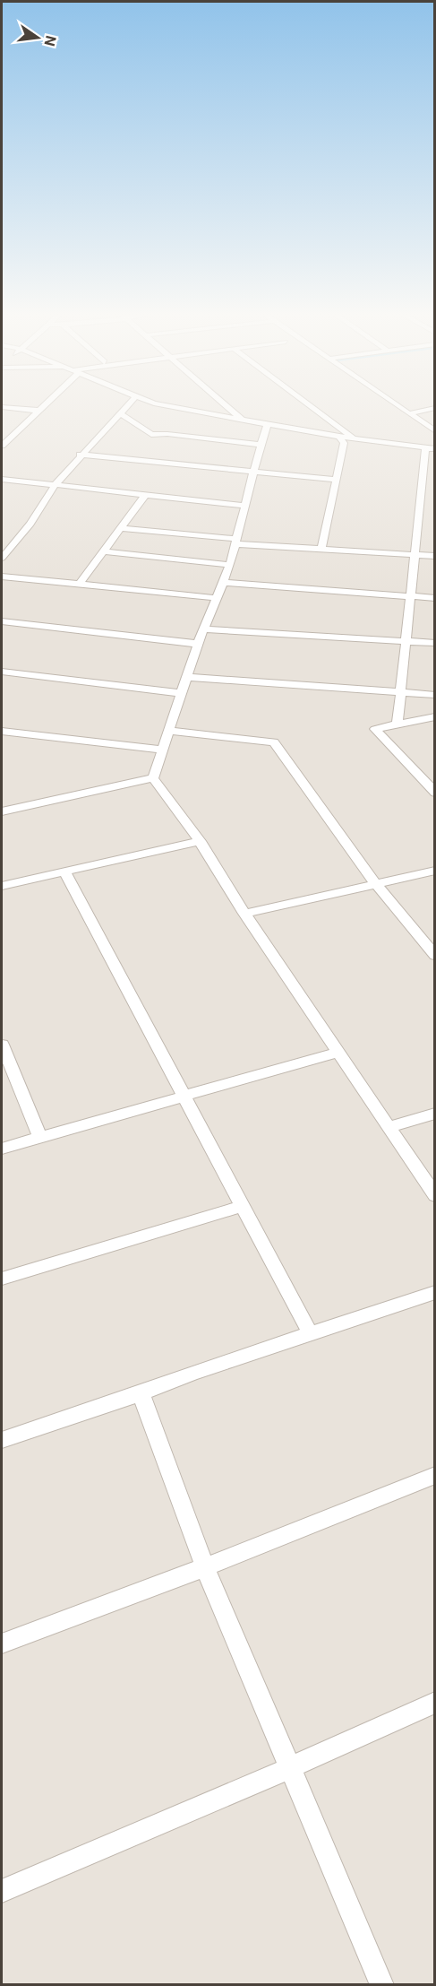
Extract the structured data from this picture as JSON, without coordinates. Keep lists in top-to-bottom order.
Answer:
{
  "north": "right"
}
